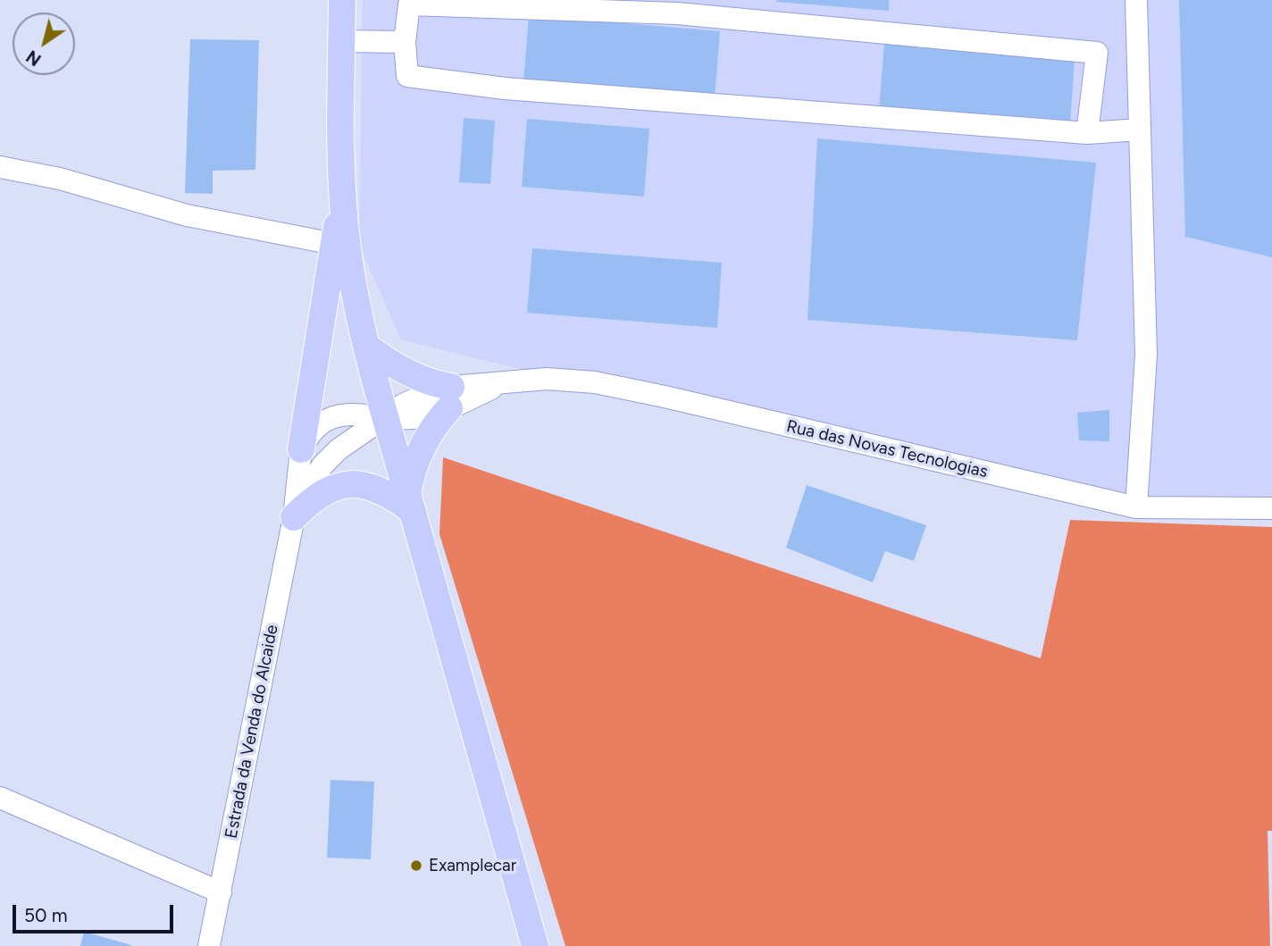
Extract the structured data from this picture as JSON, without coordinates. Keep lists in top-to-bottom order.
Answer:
{
  "streets": {
    "street": ["Rua das Novas Tecnologias", "Estrada da Venda do Alcaide"]
  },
  "crossings": [
    ["Rua das Novas Tecnologias", "Estrada da Venda do Alcaide"]
  ],
  "places": ["Examplecar"],
  "scale_bar": "50 m",
  "north": "bottom left"
}
